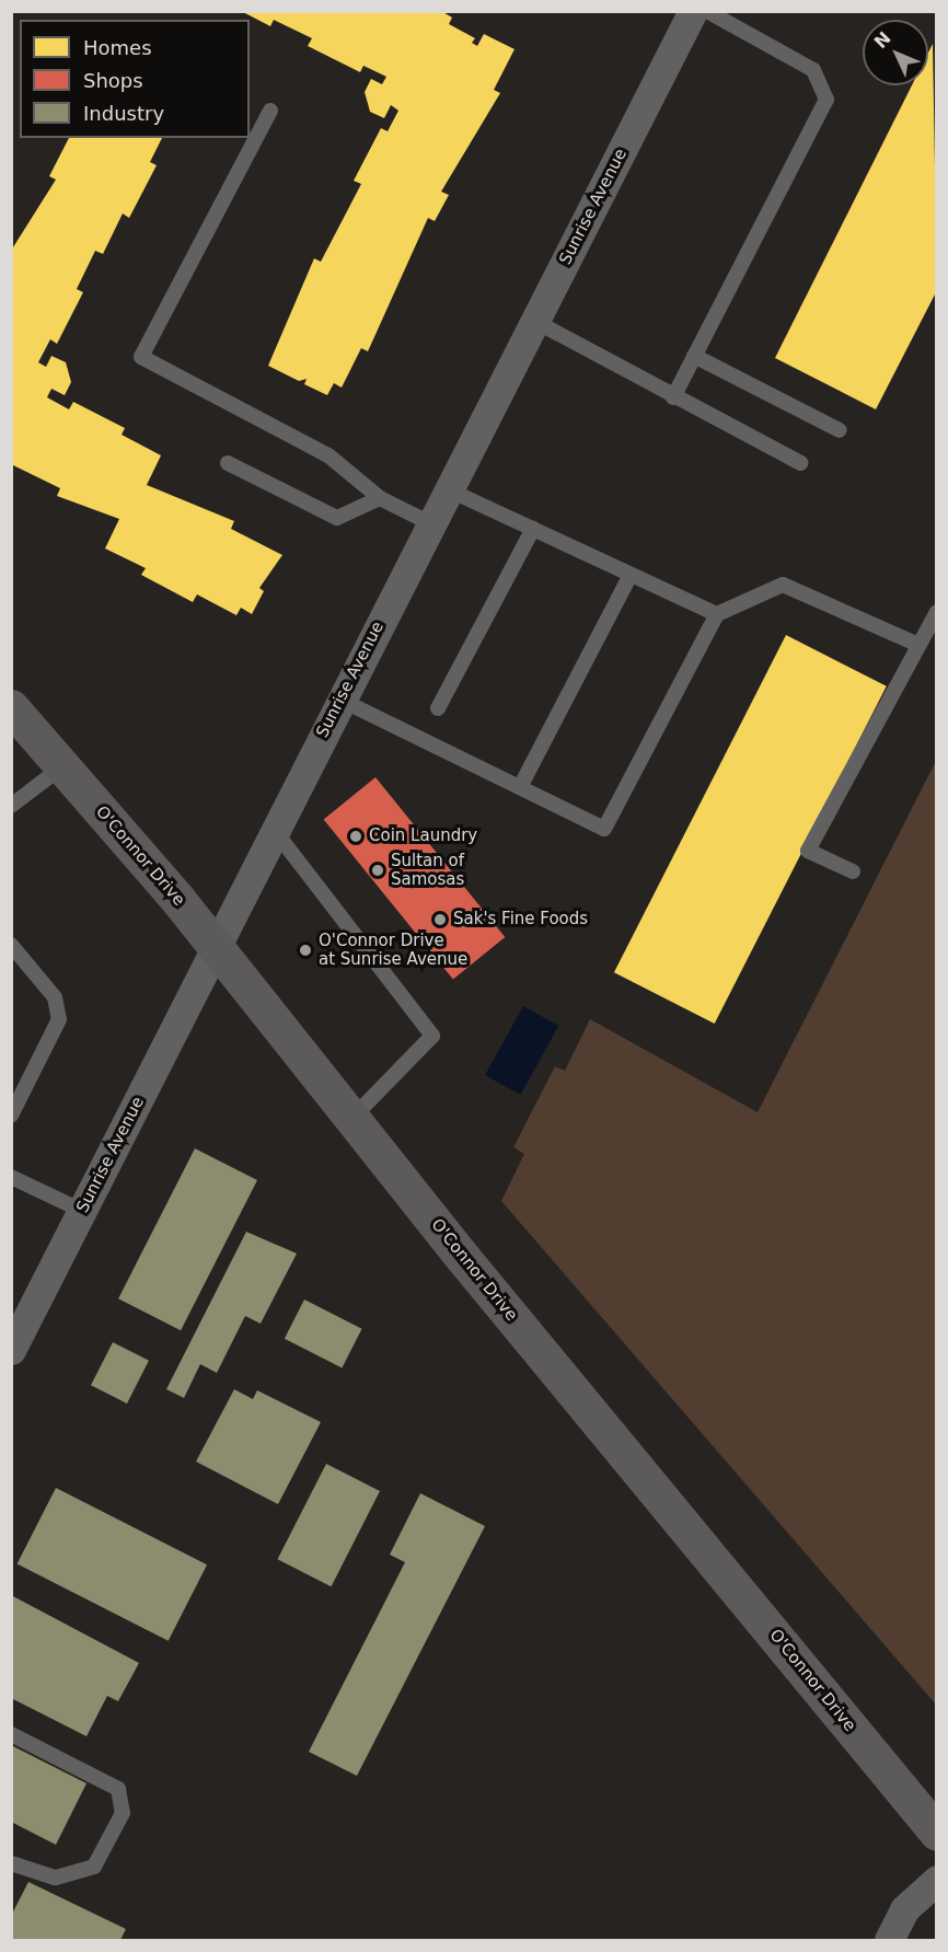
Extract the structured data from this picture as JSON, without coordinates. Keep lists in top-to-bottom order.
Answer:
{
  "streets": {
    "main road": ["O'Connor Drive"],
    "street": ["Sunrise Avenue"]
  },
  "crossings": [
    ["Sunrise Avenue", "O'Connor Drive"]
  ],
  "places": [
    "Coin Laundry",
    "Sultan of Samosas",
    "Sak's Fine Foods",
    "O'Connor Drive at Sunrise Avenue"
  ],
  "legend": ["Homes", "Shops", "Industry"],
  "north": "top left"
}
